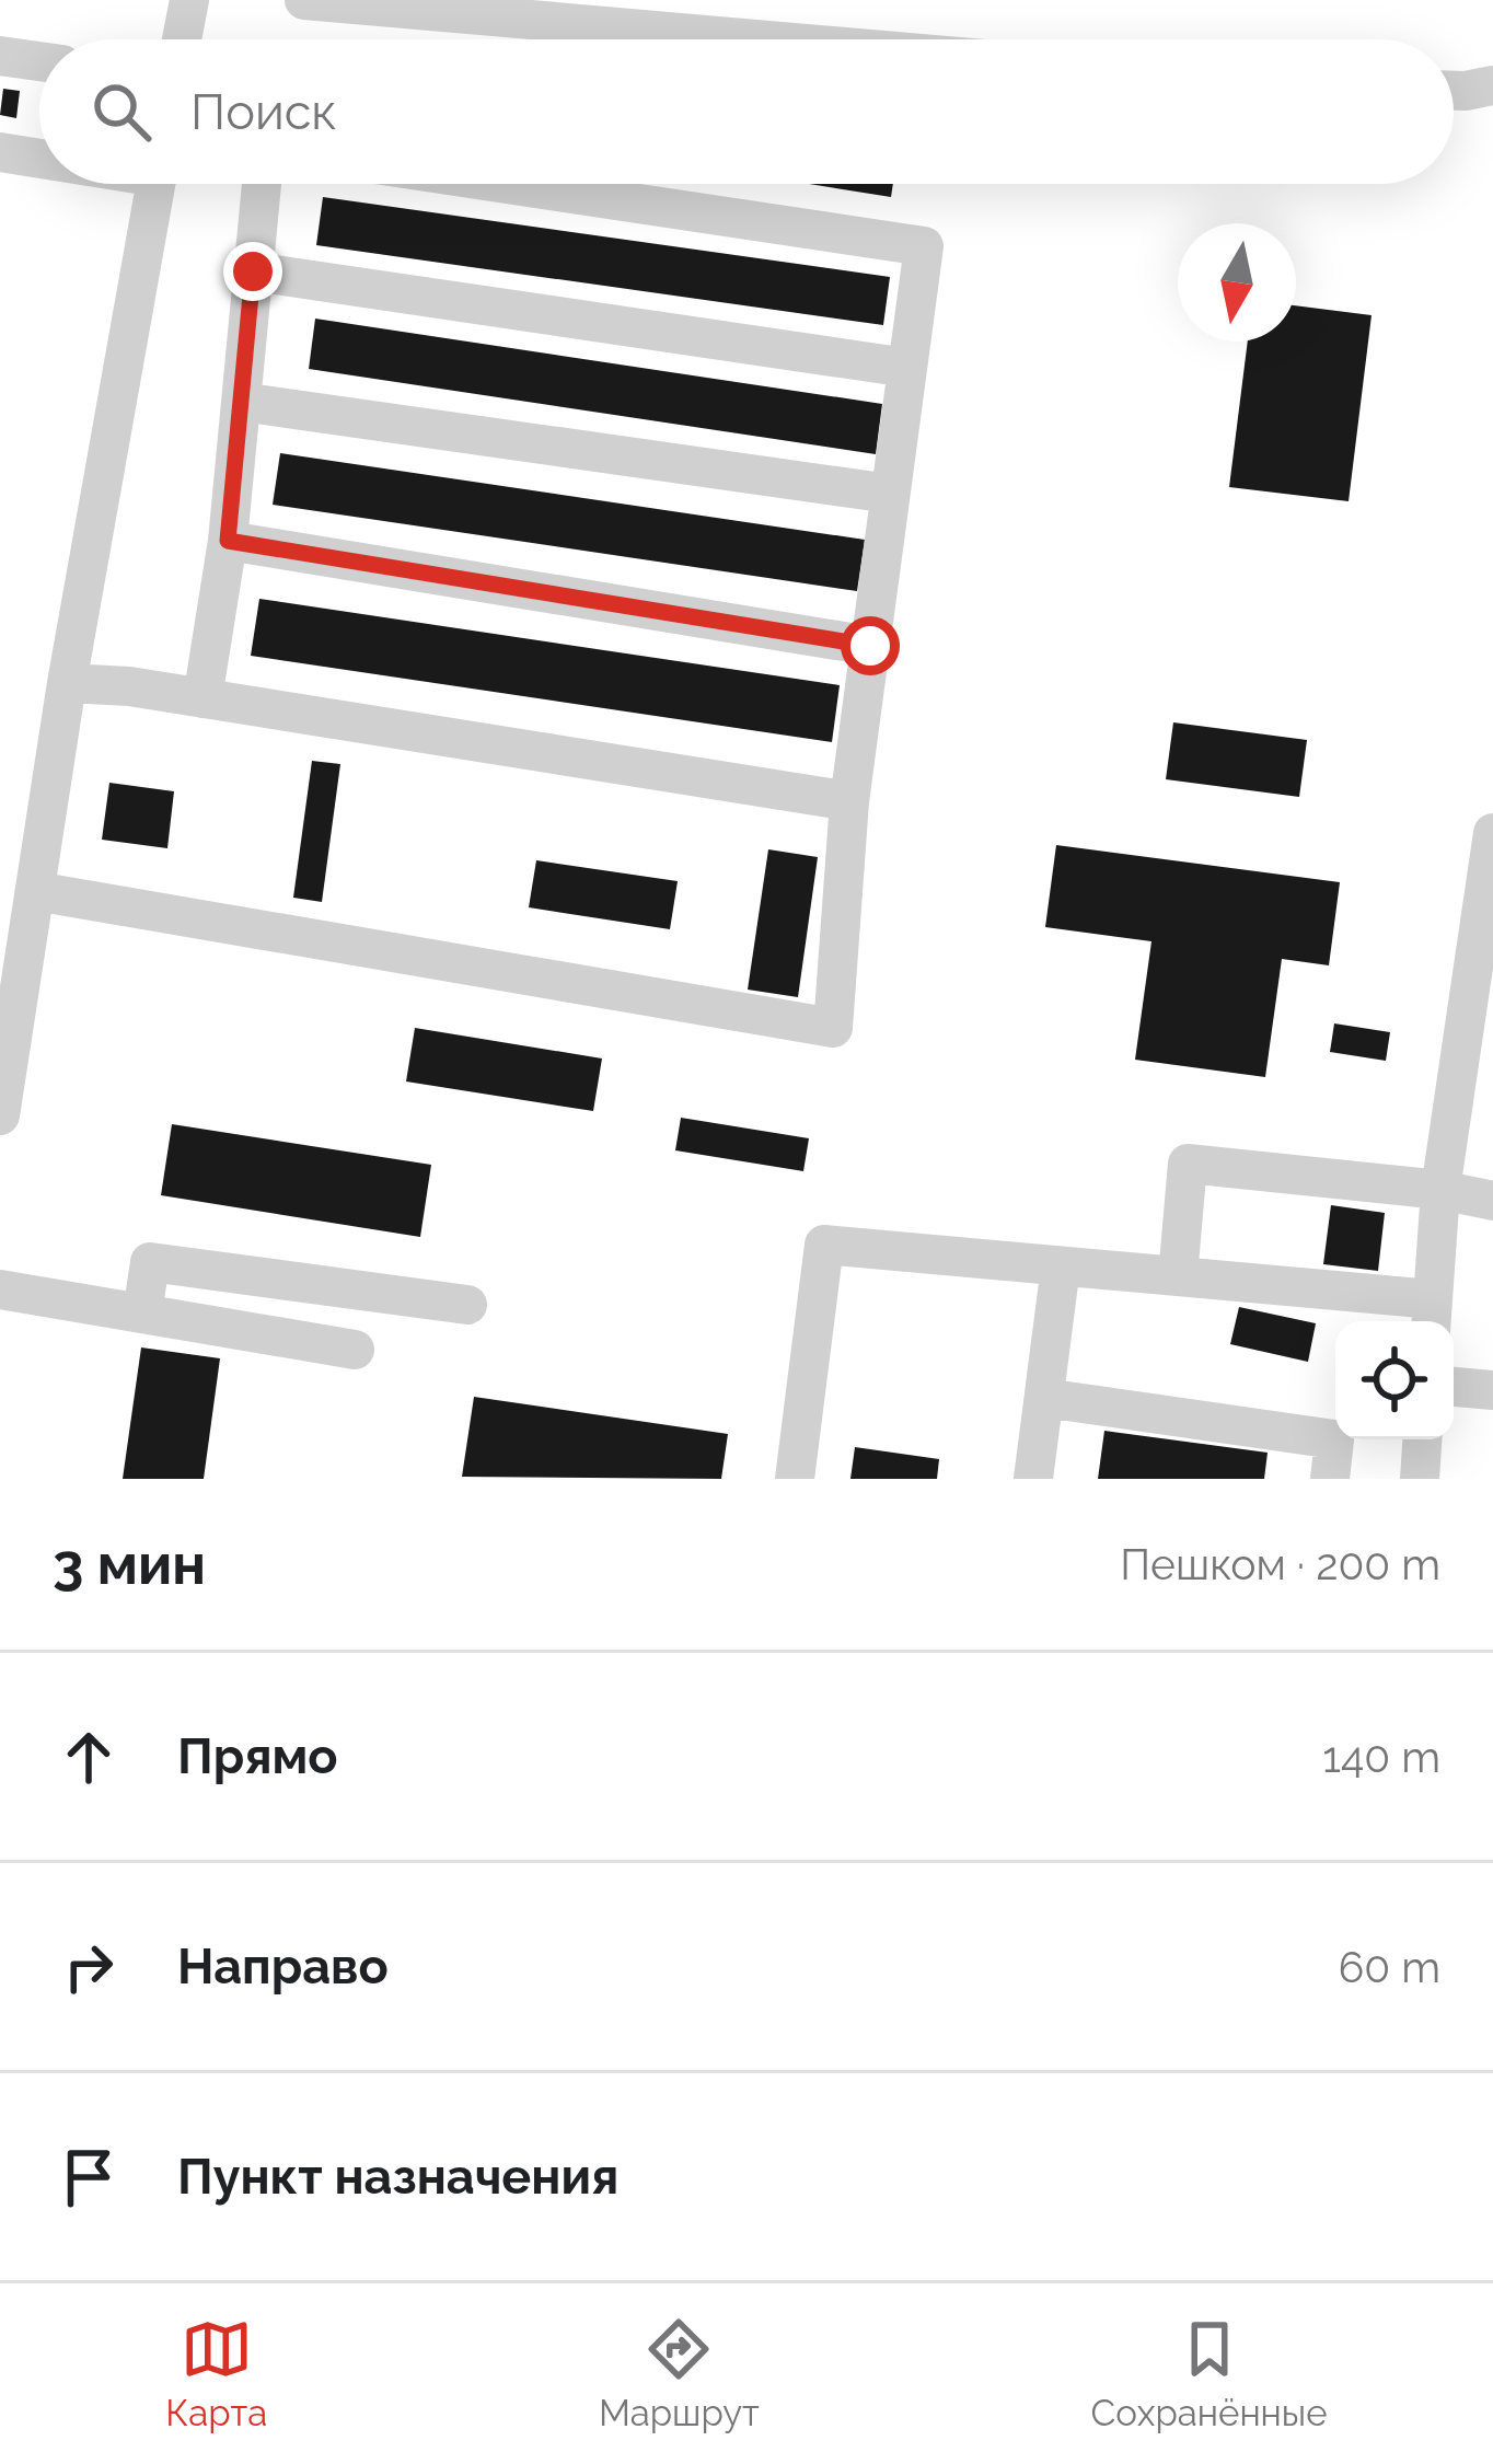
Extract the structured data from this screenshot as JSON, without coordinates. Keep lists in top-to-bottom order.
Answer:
{
  "north": "bottom",
  "page": {
    "search": "Поиск",
    "heading": ["3 мин", "Пешком · 200 m"],
    "list": [
      ["Прямо", "140 m"],
      ["Направо", "60 m"],
      "Пункт назначения"
    ],
    "nav": ["Карта", "Маршрут", "Сохранённые"]
  }
}
